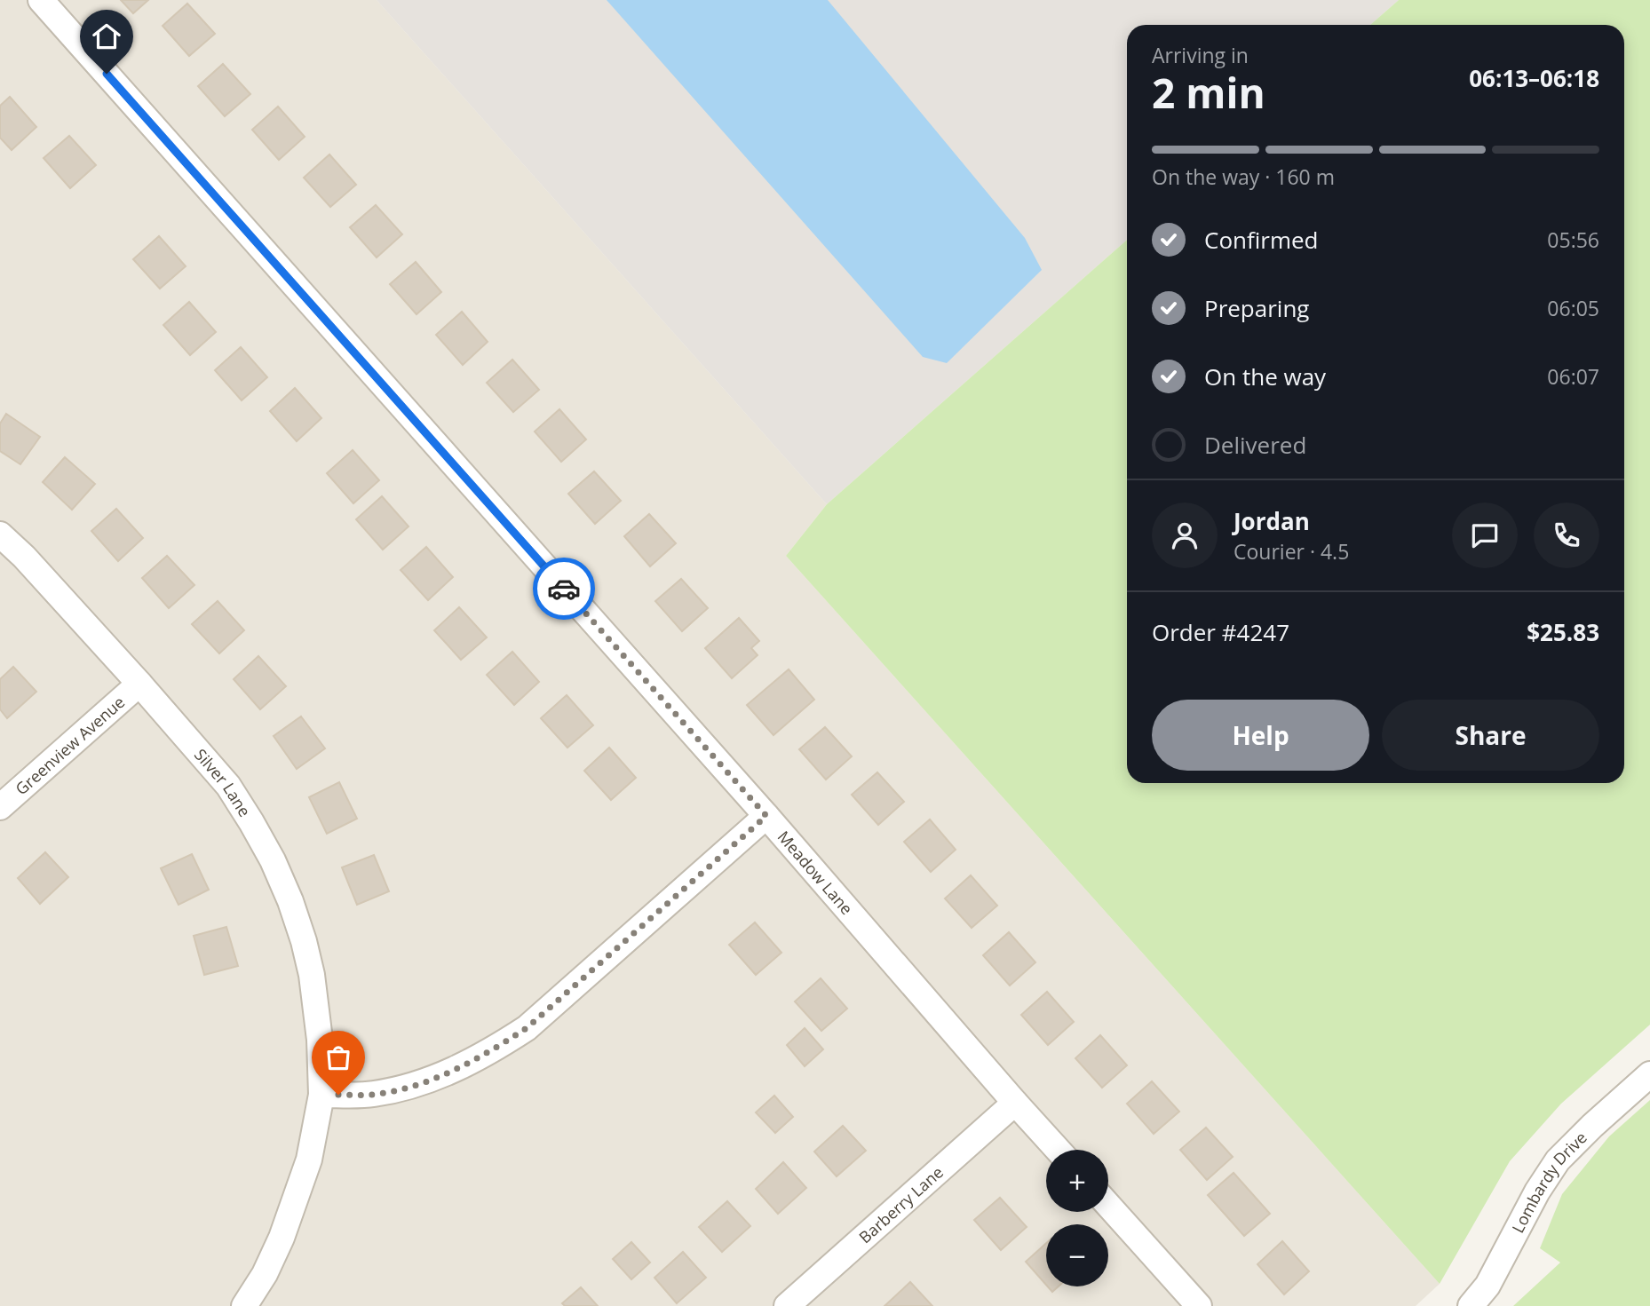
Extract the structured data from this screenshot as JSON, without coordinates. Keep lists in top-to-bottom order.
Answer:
{
  "streets": {
    "street": [
      "Greenview Avenue",
      "Silver Lane",
      "Meadow Lane",
      "Lombardy Drive",
      "Barberry Lane"
    ]
  },
  "crossings": [
    ["Greenview Avenue", "Silver Lane"],
    ["Meadow Lane", "Barberry Lane"]
  ],
  "page": {
    "heading": ["2 min", "Arriving in", "06:13–06:18"],
    "panel": [
      "Jordan",
      "Courier · 4.5",
      "Order #4247",
      "$25.83"
    ],
    "bar": "On the way · 160 m",
    "list": [
      ["Confirmed", "05:56"],
      ["Preparing", "06:05"],
      ["On the way", "06:07"],
      "Delivered"
    ],
    "buttons": ["Help", "Share"],
    "map_buttons": ["+", "−"]
  }
}
